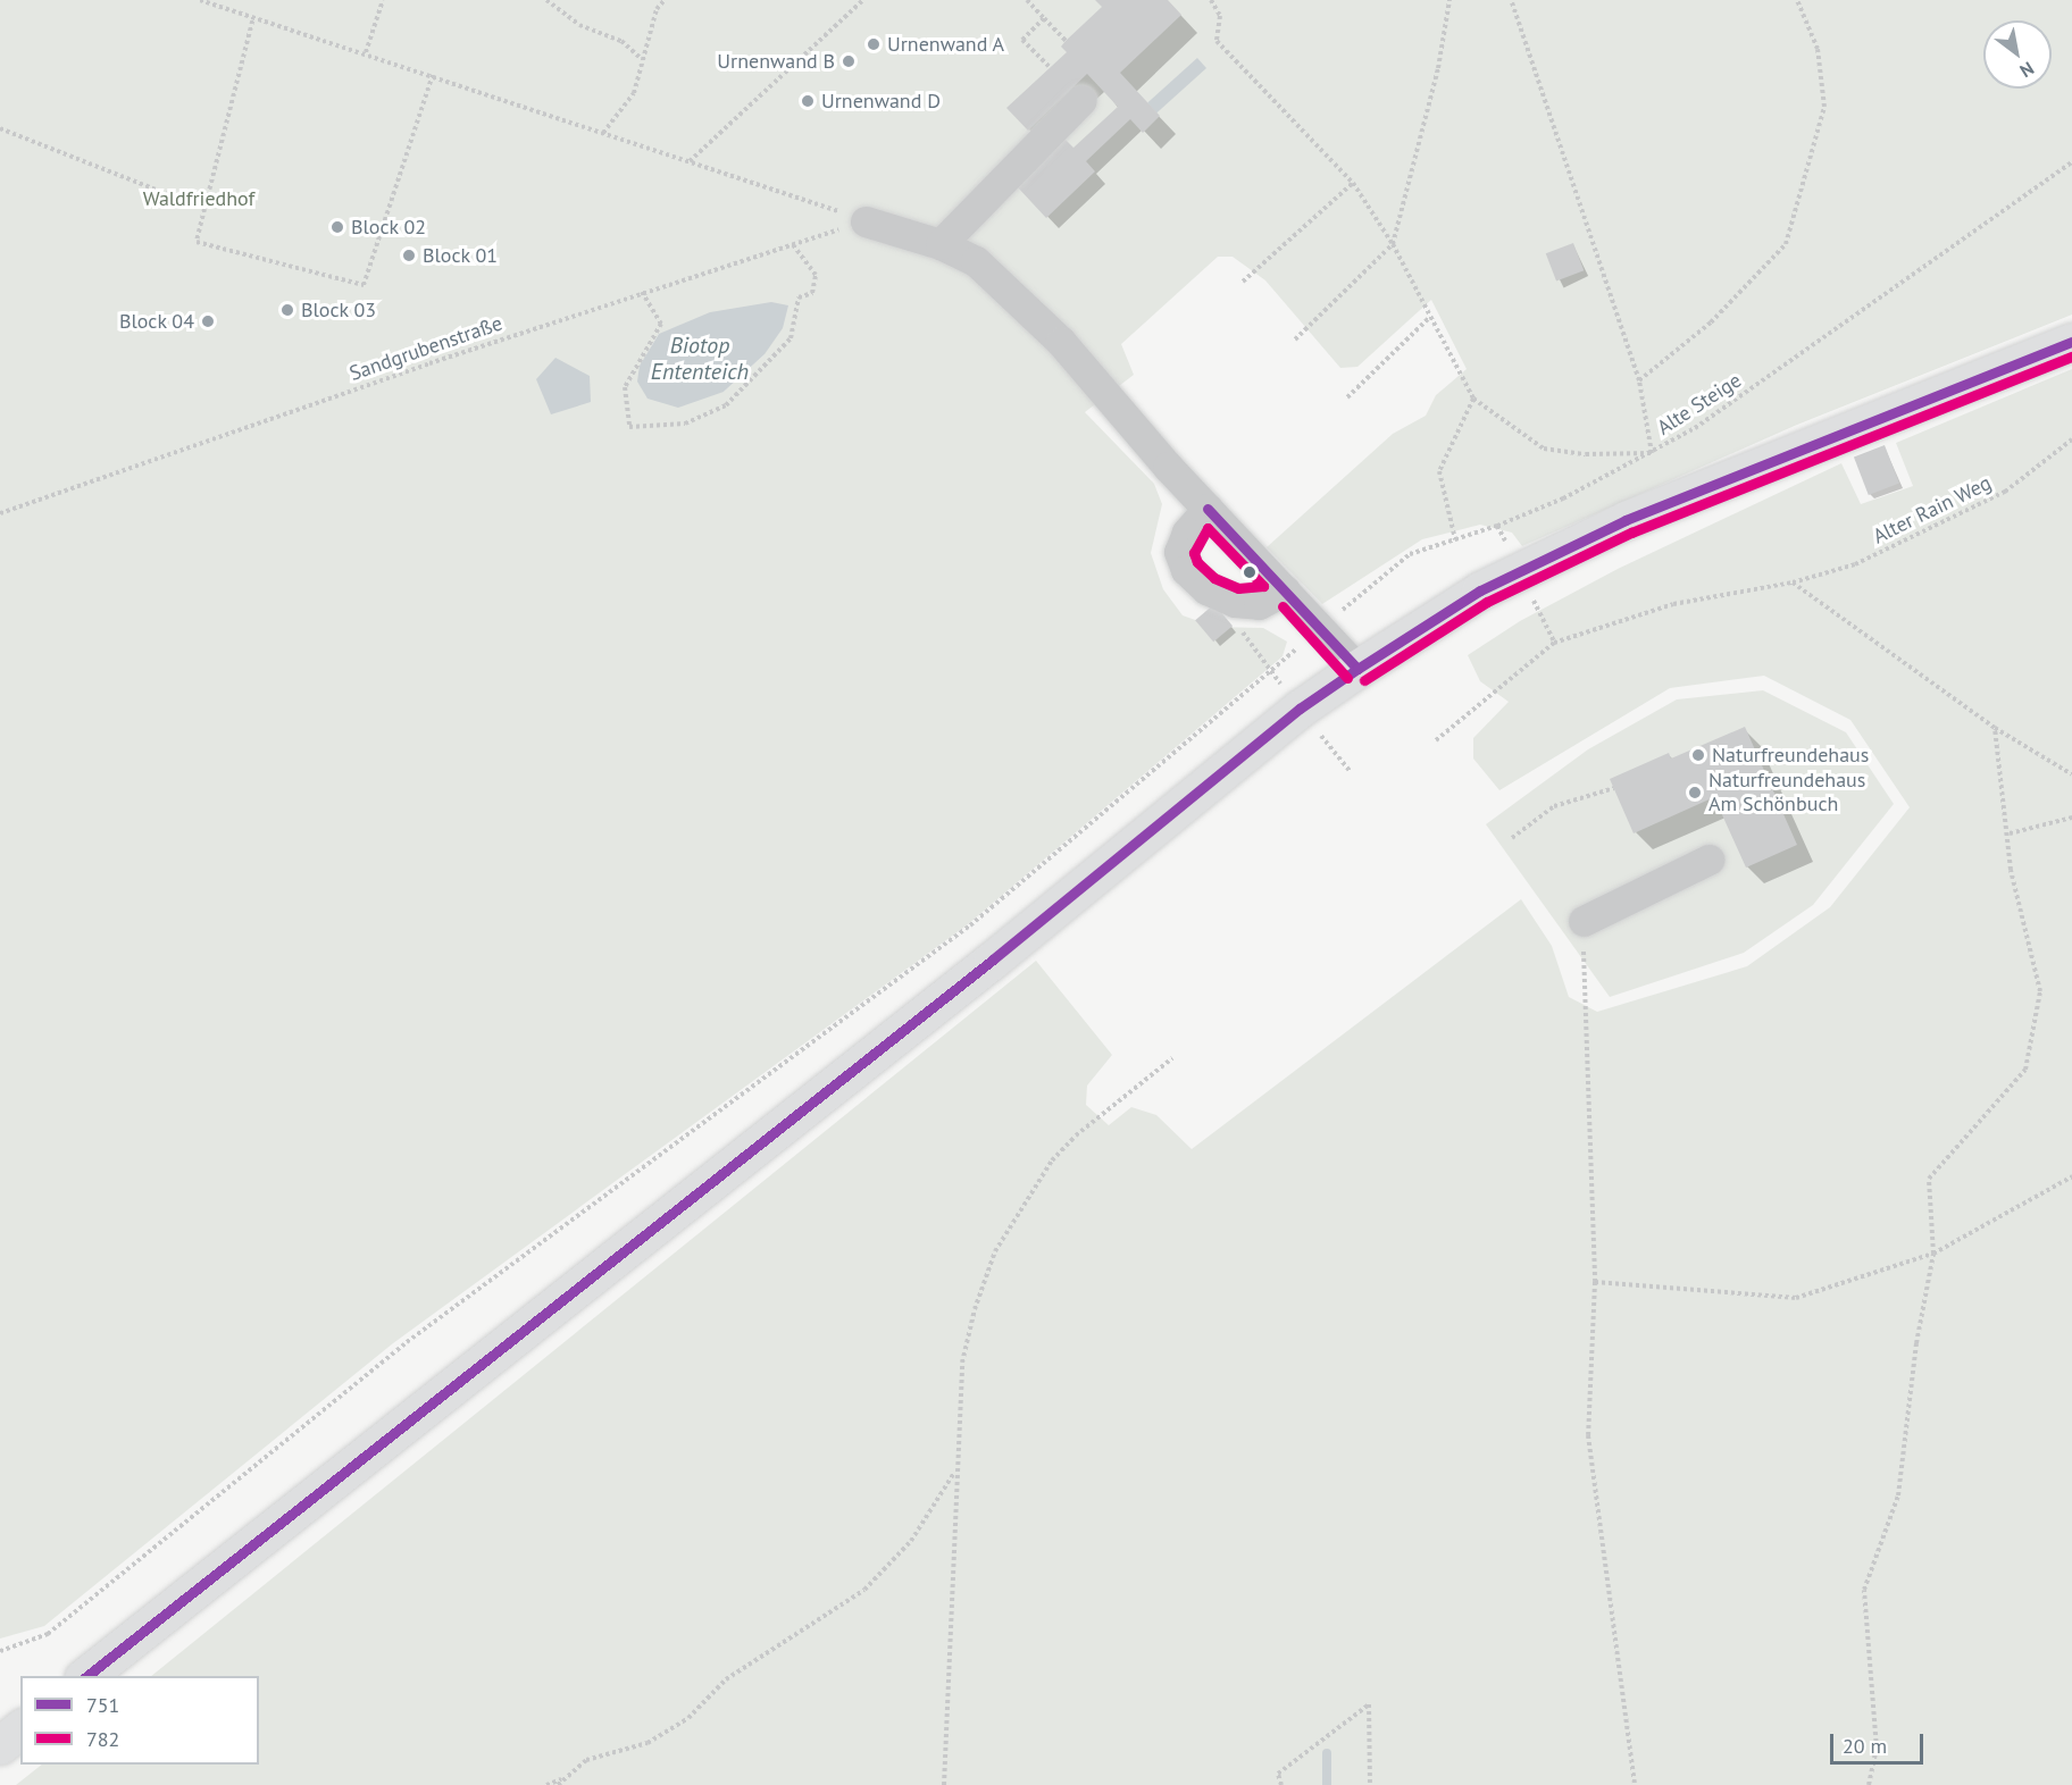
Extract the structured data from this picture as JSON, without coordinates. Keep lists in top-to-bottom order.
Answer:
{
  "streets": {
    "path": ["Sandgrubenstraße", "Alte Steige", "Alter Rain Weg"]
  },
  "water": ["Biotop Ententeich"],
  "parks": ["Waldfriedhof"],
  "places": [
    "Urnenwand A",
    "Urnenwand B",
    "Urnenwand D",
    "Block 02",
    "Block 01",
    "Block 03",
    "Block 04",
    "Naturfreundehaus",
    "Naturfreundehaus Am Schönbuch"
  ],
  "lines": ["transit line 751", "transit line 782"],
  "legend": ["751", "782"],
  "scale_bar": "20 m",
  "north": "bottom right"
}
